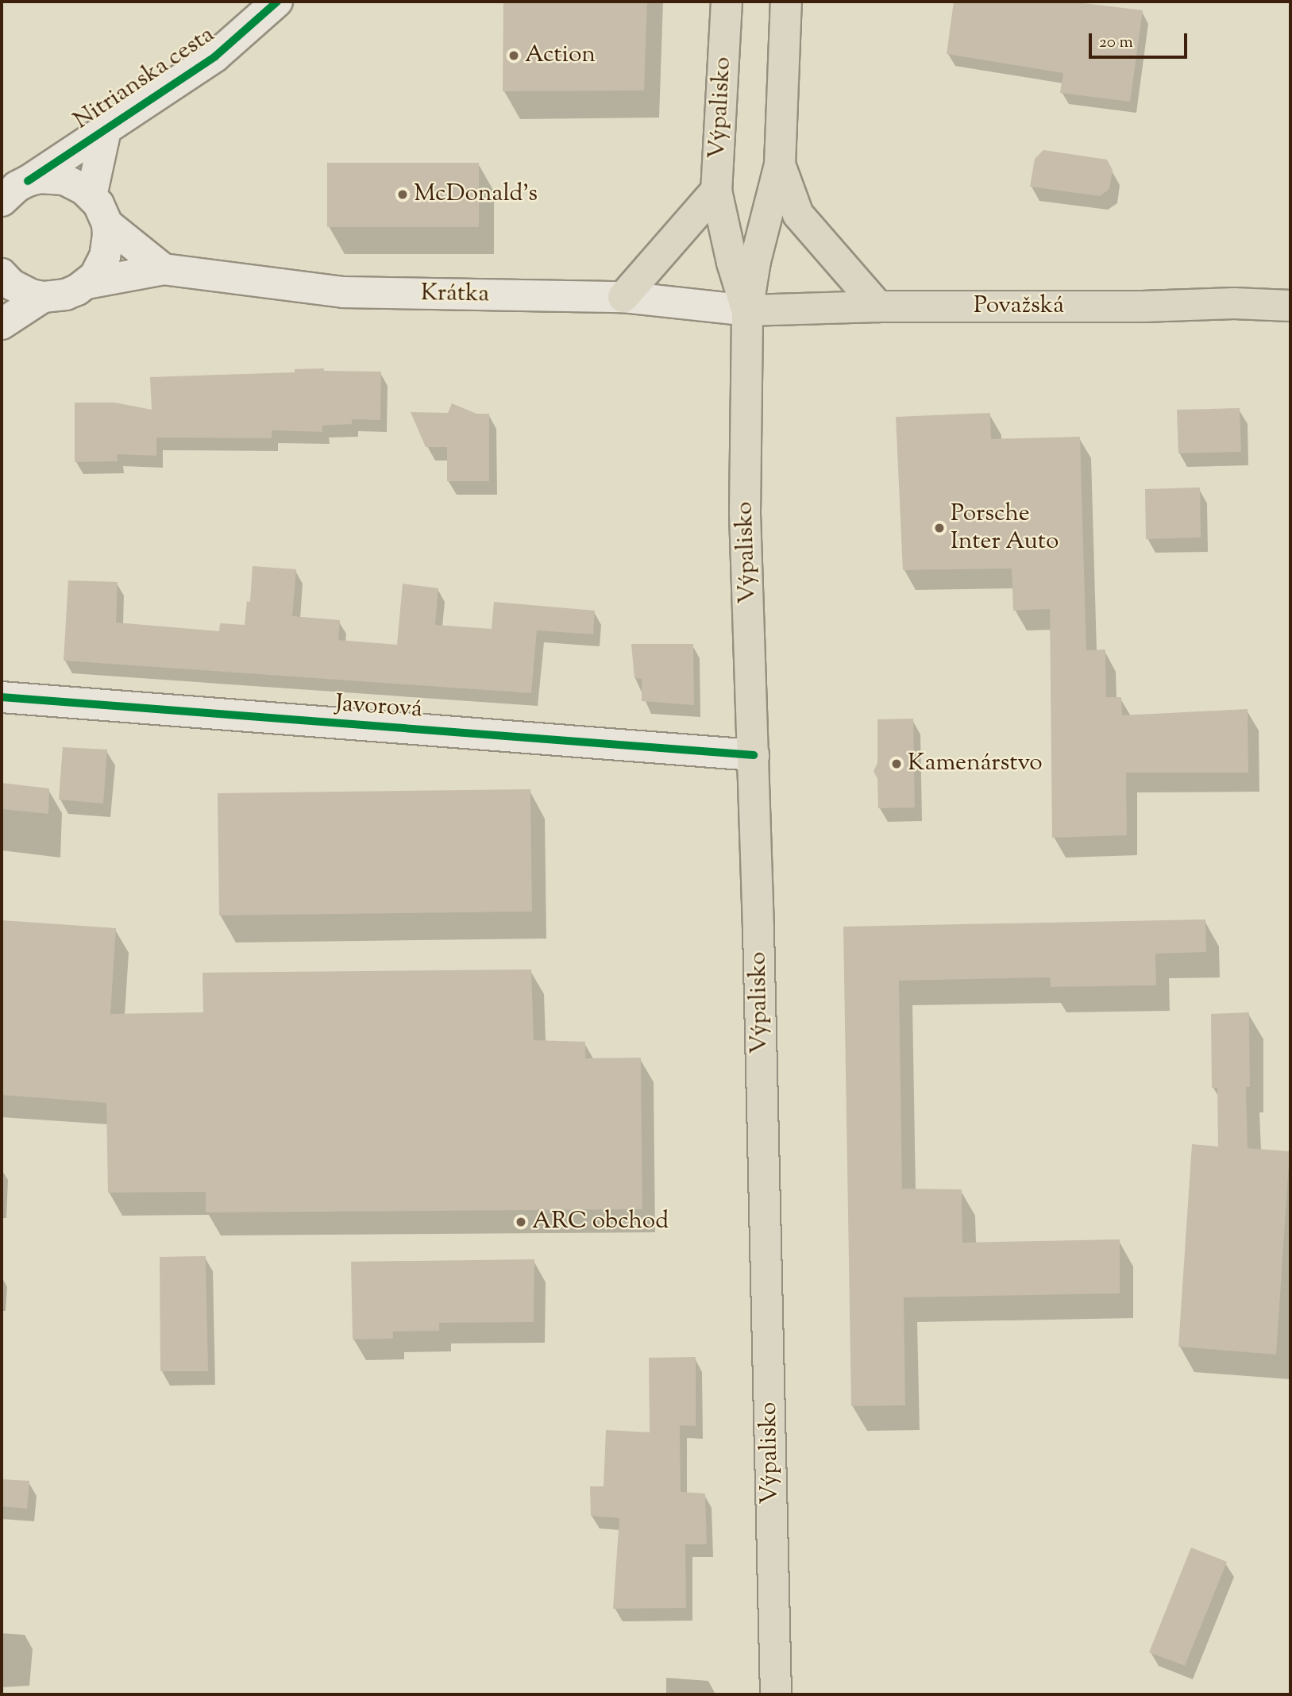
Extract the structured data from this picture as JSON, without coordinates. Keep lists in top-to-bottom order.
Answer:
{
  "streets": {
    "main road": ["Výpalisko", "Považská"],
    "street": ["Nitrianska cesta", "Krátka", "Javorová"]
  },
  "crossings": [
    ["Výpalisko", "Krátka"],
    ["Výpalisko", "Považská"],
    ["Výpalisko", "Javorová"],
    ["Krátka", "Považská"]
  ],
  "places": [
    "Action",
    "McDonald's",
    "Porsche Inter Auto",
    "Kamenárstvo",
    "ARC obchod"
  ],
  "scale_bar": "20 m"
}
